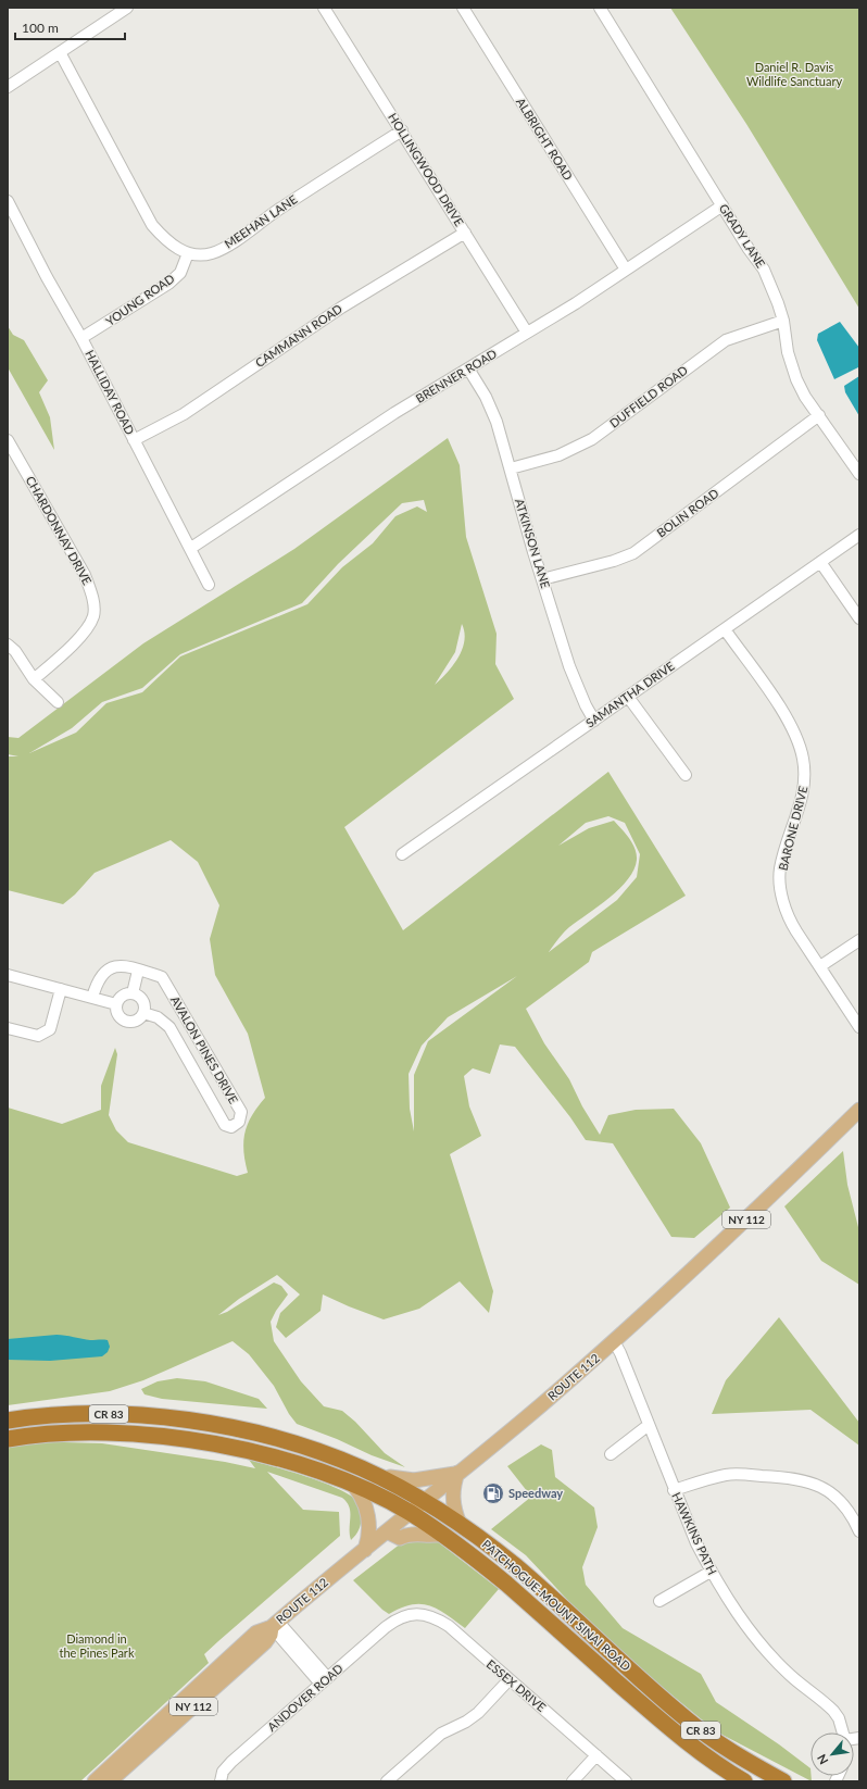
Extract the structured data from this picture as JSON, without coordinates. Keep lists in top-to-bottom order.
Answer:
{
  "streets": {
    "highway": ["CR 83", "PATCHOGUE-MOUNT SINAI ROAD"],
    "main road": ["NY 112", "ROUTE 112"],
    "street": [
      "ALBRIGHT ROAD",
      "HOLLINGWOOD DRIVE",
      "MEEHAN LANE",
      "GRADY LANE",
      "YOUNG ROAD",
      "CAMMANN ROAD",
      "BRENNER ROAD",
      "HALLIDAY ROAD",
      "DUFFIELD ROAD",
      "BOLIN ROAD",
      "CHARDONNAY DRIVE",
      "ATKINSON LANE",
      "SAMANTHA DRIVE",
      "BARONE DRIVE",
      "AVALON PINES DRIVE",
      "HAWKINS PATH",
      "ESSEX DRIVE",
      "ANDOVER ROAD"
    ]
  },
  "crossings": [
    ["ALBRIGHT ROAD", "BRENNER ROAD"],
    ["HOLLINGWOOD DRIVE", "MEEHAN LANE"],
    ["HOLLINGWOOD DRIVE", "CAMMANN ROAD"],
    ["HOLLINGWOOD DRIVE", "BRENNER ROAD"],
    ["MEEHAN LANE", "YOUNG ROAD"],
    ["GRADY LANE", "BRENNER ROAD"],
    ["GRADY LANE", "DUFFIELD ROAD"],
    ["GRADY LANE", "BOLIN ROAD"],
    ["YOUNG ROAD", "HALLIDAY ROAD"],
    ["CAMMANN ROAD", "HALLIDAY ROAD"],
    ["BRENNER ROAD", "HALLIDAY ROAD"],
    ["BRENNER ROAD", "ATKINSON LANE"],
    ["DUFFIELD ROAD", "ATKINSON LANE"],
    ["BOLIN ROAD", "ATKINSON LANE"],
    ["ATKINSON LANE", "SAMANTHA DRIVE"],
    ["SAMANTHA DRIVE", "BARONE DRIVE"],
    ["ROUTE 112", "HAWKINS PATH"],
    ["ROUTE 112", "PATCHOGUE-MOUNT SINAI ROAD"],
    ["ESSEX DRIVE", "ANDOVER ROAD"]
  ],
  "parks": ["Daniel R. Davis Wildlife Sanctuary", "Diamond in the Pines Park"],
  "places": {
    "fuel station": ["Speedway"]
  },
  "scale_bar": "100 m",
  "north": "bottom left"
}
